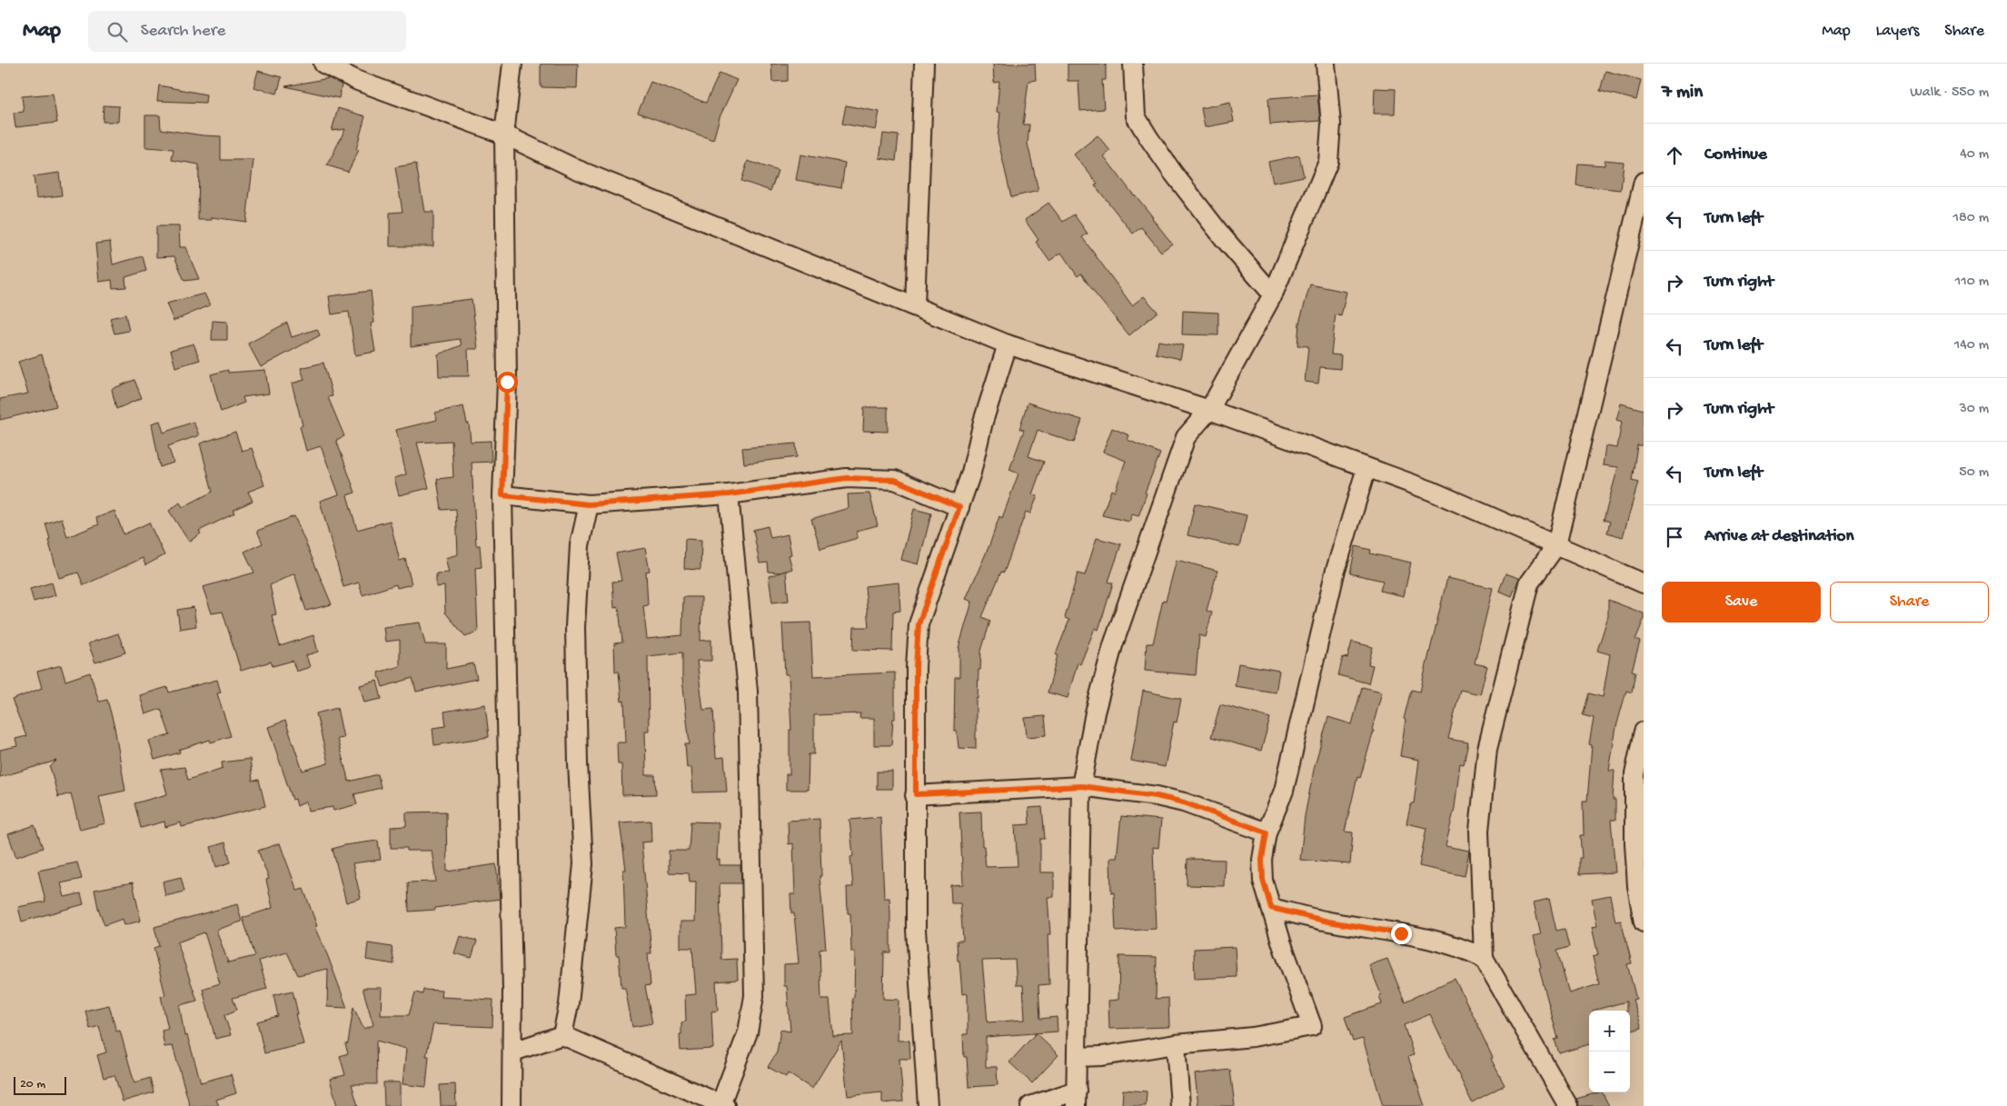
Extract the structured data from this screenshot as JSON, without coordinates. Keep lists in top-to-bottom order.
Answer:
{
  "scale_bar": "20 m",
  "page": {
    "header": "Map",
    "search": "Search here",
    "nav": ["Map", "Layers", "Share"],
    "heading": ["7 min", "Walk · 550 m"],
    "list": [
      ["Continue", "40 m"],
      ["Turn left", "180 m"],
      ["Turn right", "110 m"],
      ["Turn left", "140 m"],
      ["Turn right", "30 m"],
      ["Turn left", "50 m"],
      "Arrive at destination"
    ],
    "buttons": ["Save", "Share"],
    "map_buttons": ["+", "−"],
    "scale": "20 m"
  }
}
